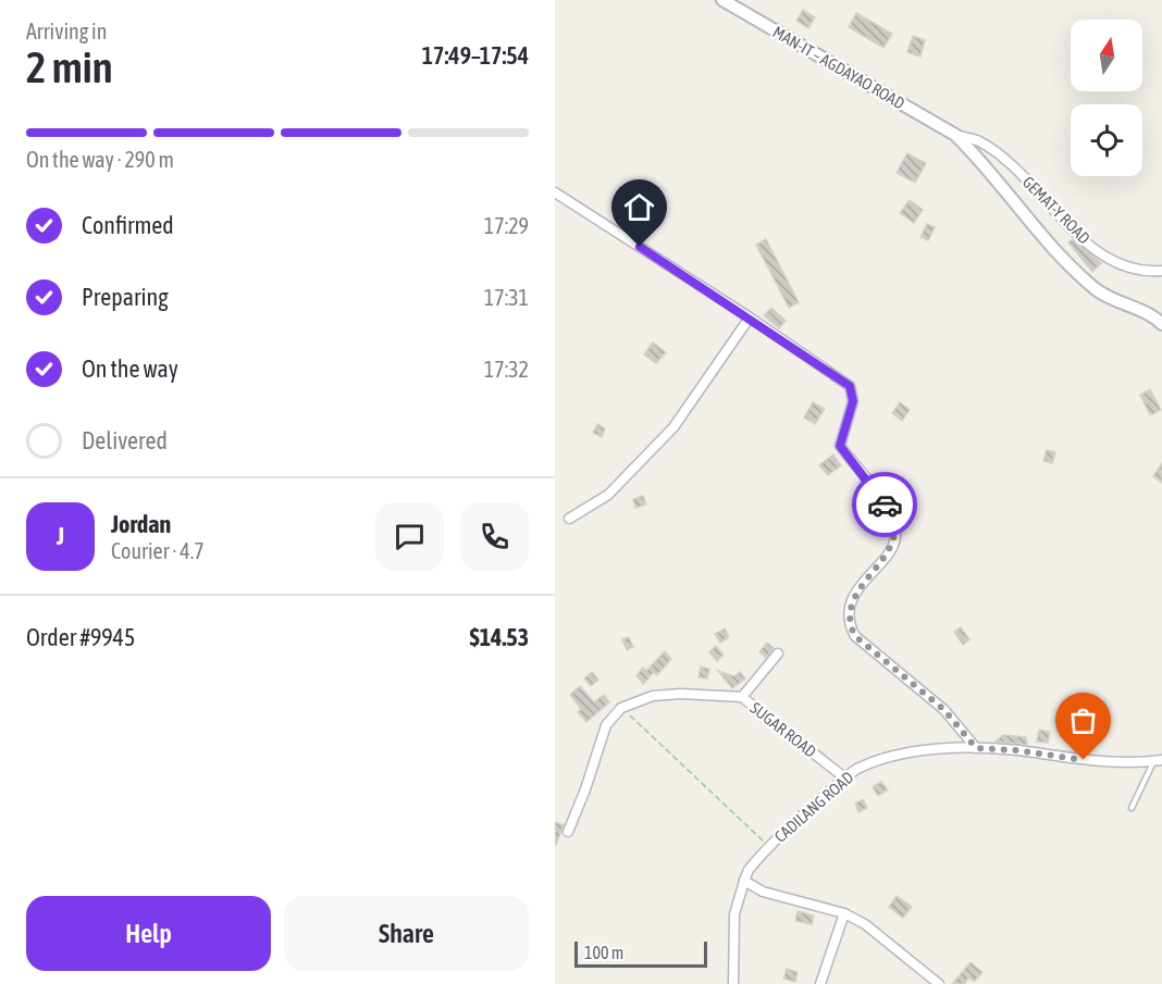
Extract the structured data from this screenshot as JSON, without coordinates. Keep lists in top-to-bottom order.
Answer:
{
  "streets": {
    "street": [
      "MAN-IT – AGDAYAO ROAD",
      "GEMAT-Y ROAD",
      "SUGAR ROAD",
      "CADILANG ROAD"
    ]
  },
  "crossings": [
    ["MAN-IT – AGDAYAO ROAD", "GEMAT-Y ROAD"],
    ["SUGAR ROAD", "CADILANG ROAD"]
  ],
  "scale_bar": "100 m",
  "north": "top",
  "page": {
    "heading": ["2 min", "Arriving in", "17:49–17:54"],
    "panel": [
      "Jordan",
      "Courier · 4.7",
      "Order #9945",
      "$14.53"
    ],
    "bar": "On the way · 290 m",
    "list": [
      ["Confirmed", "17:29"],
      ["Preparing", "17:31"],
      ["On the way", "17:32"],
      "Delivered"
    ],
    "round": "J",
    "buttons": ["Help", "Share"],
    "scale": "100 m"
  }
}
